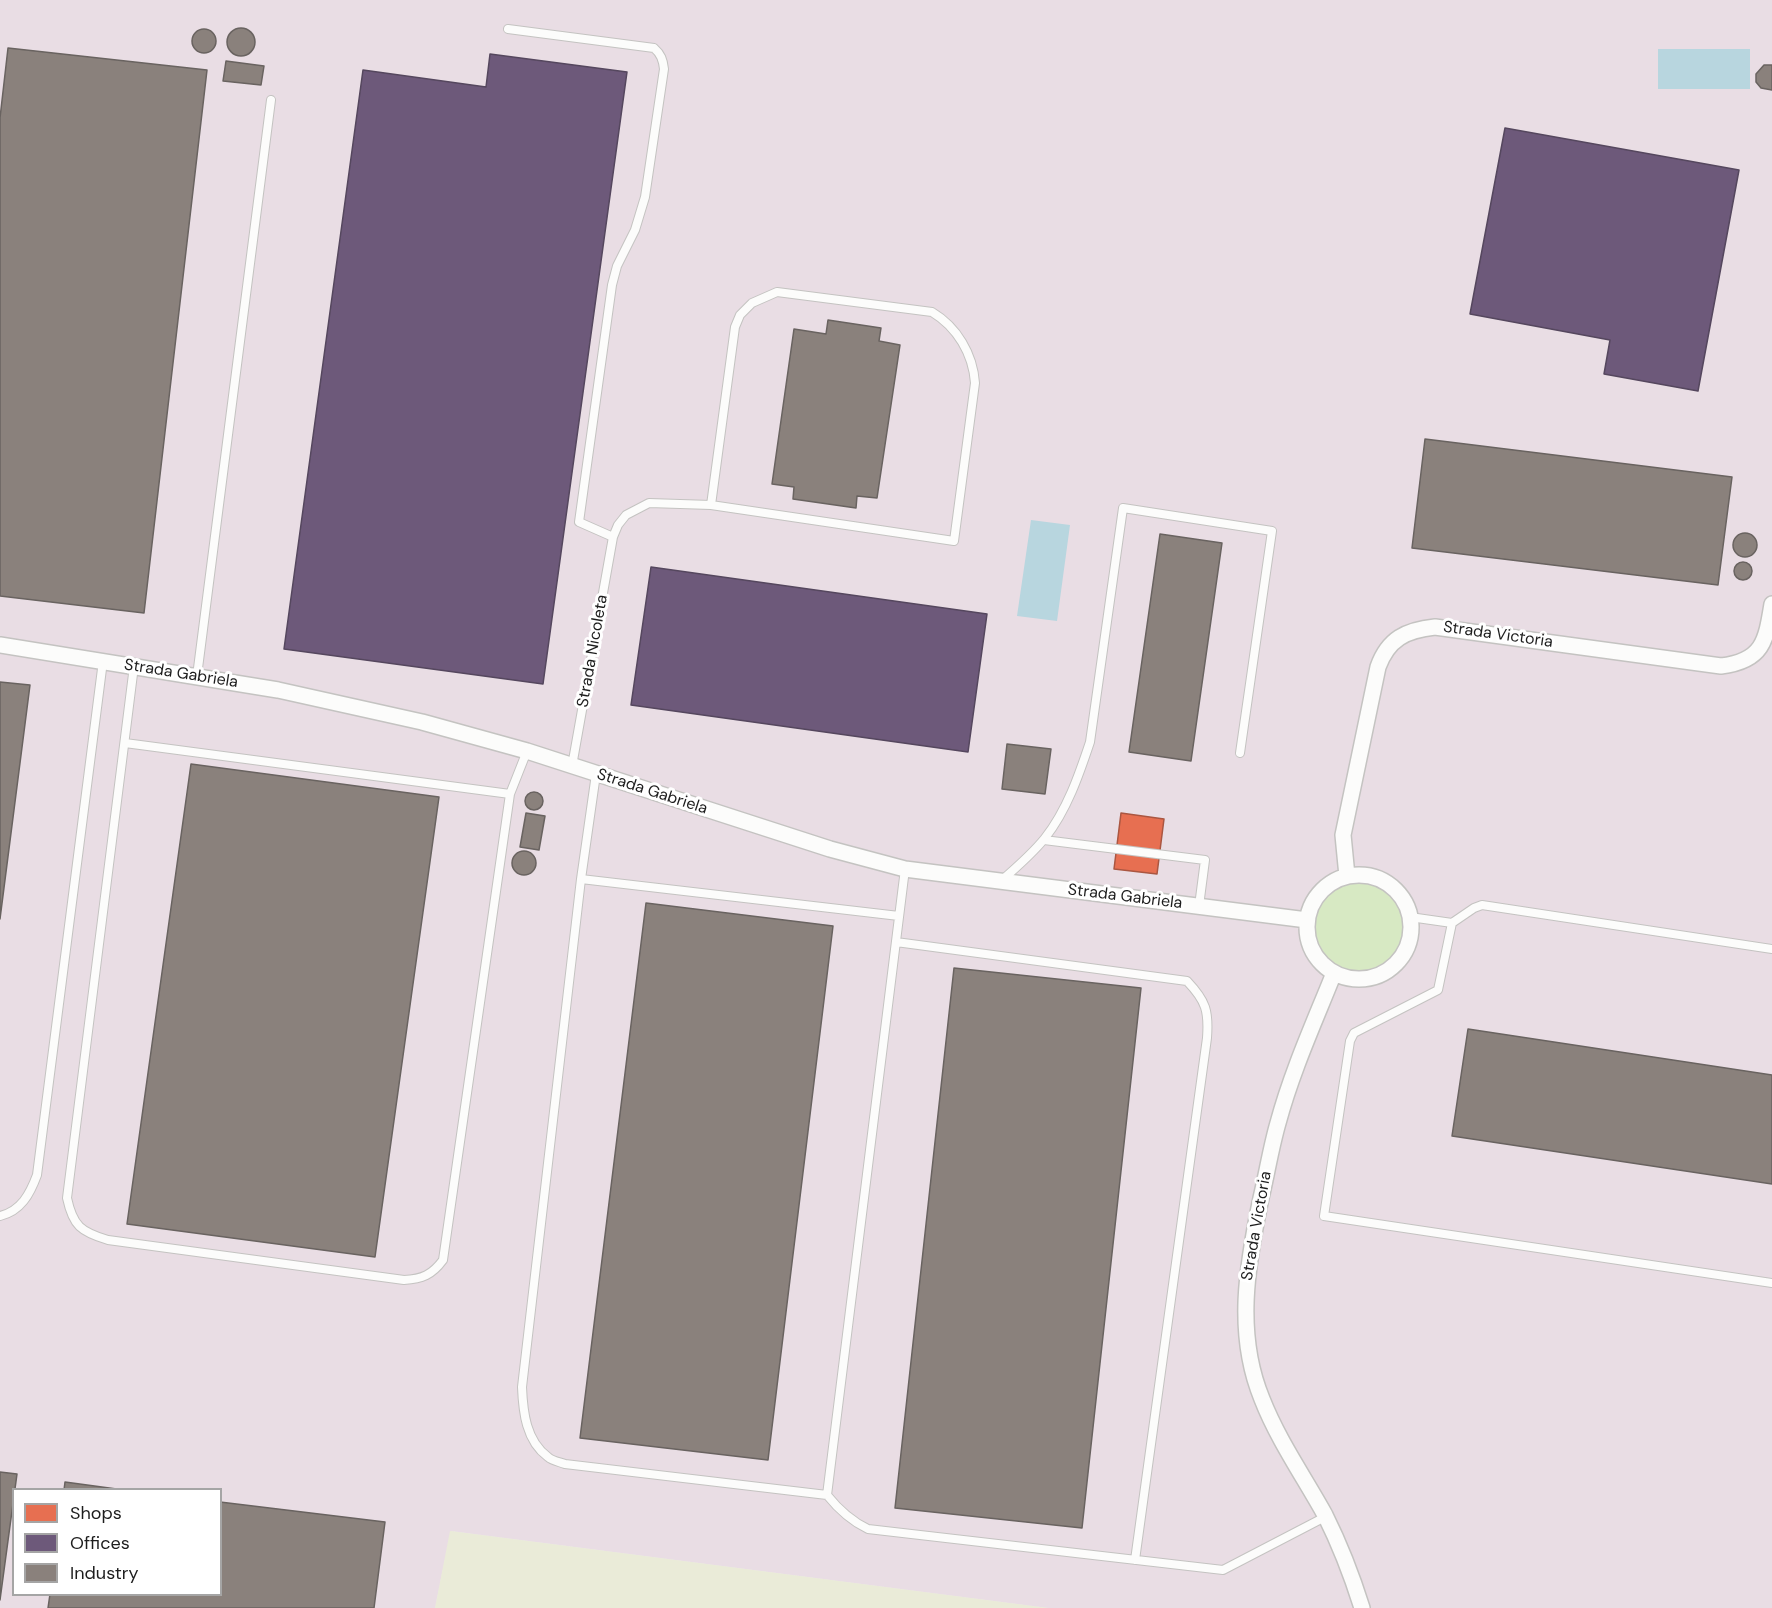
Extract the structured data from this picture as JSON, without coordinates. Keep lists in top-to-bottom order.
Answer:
{
  "streets": {
    "street": ["Strada Victoria", "Strada Gabriela"],
    "lane": ["Strada Nicoleta"]
  },
  "crossings": [
    ["Strada Victoria", "Strada Gabriela"],
    ["Strada Nicoleta", "Strada Gabriela"]
  ],
  "legend": ["Shops", "Offices", "Industry"]
}
